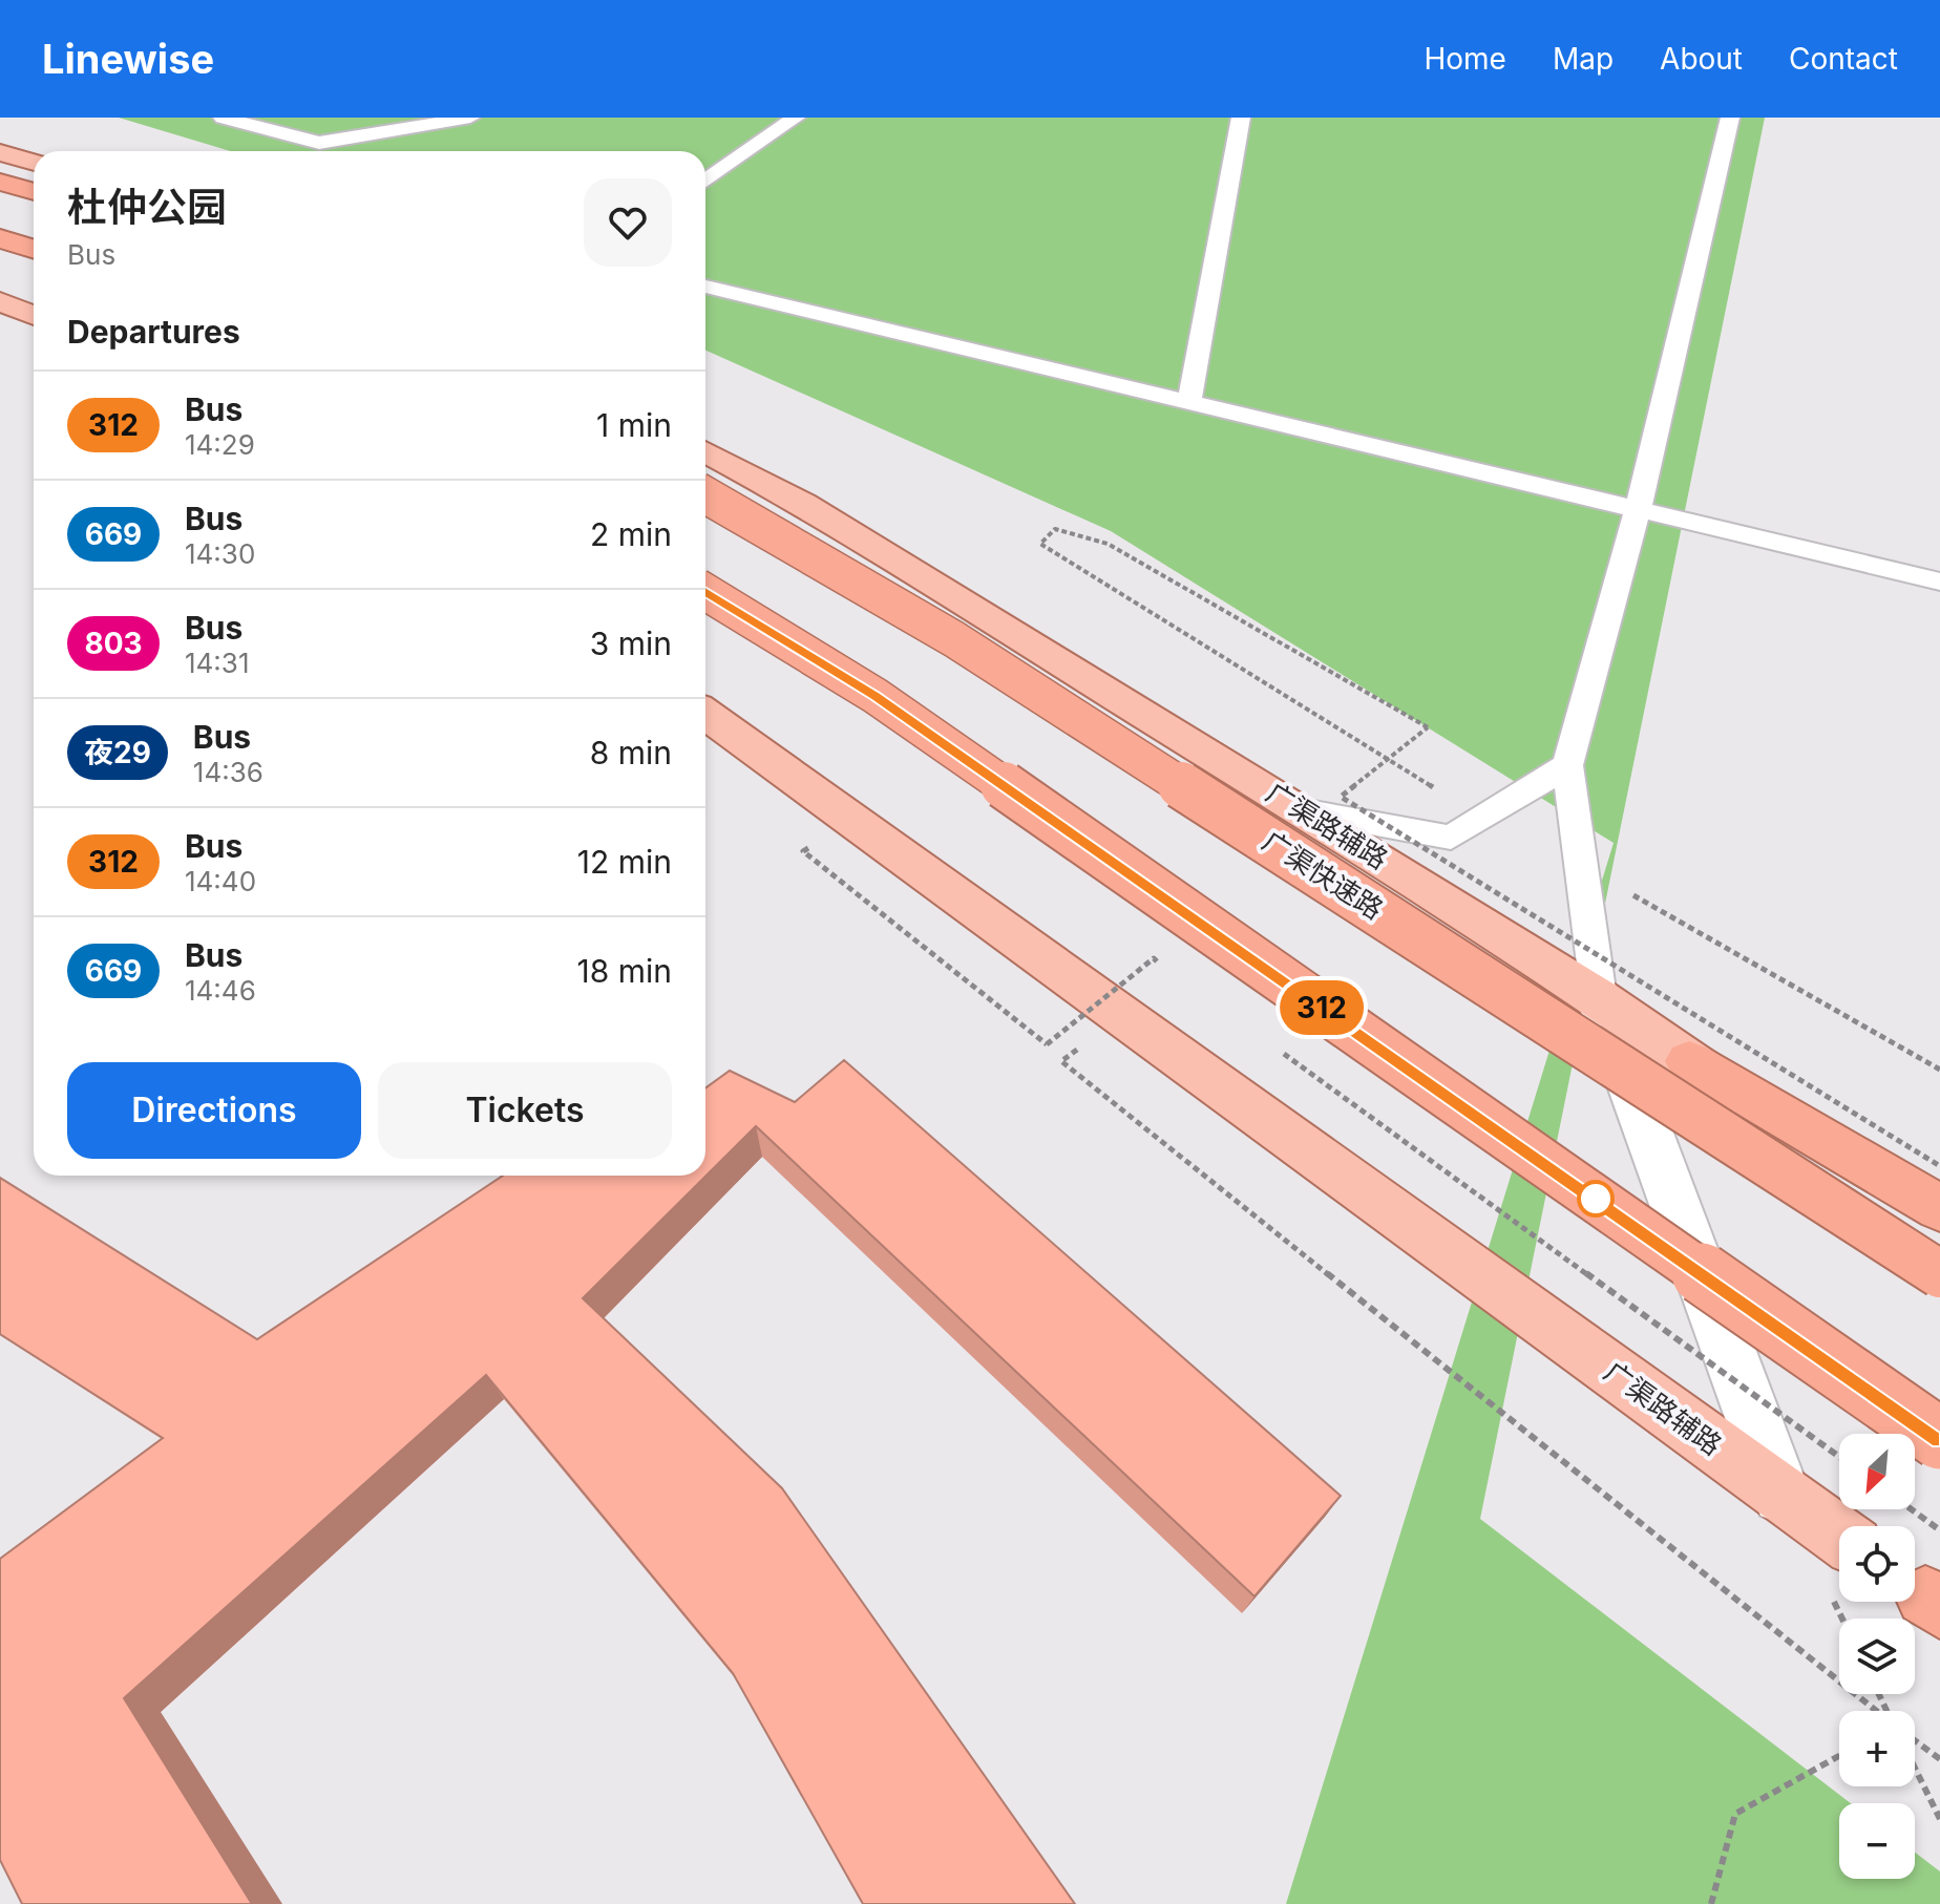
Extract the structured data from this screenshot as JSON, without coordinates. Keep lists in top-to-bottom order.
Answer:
{
  "streets": {
    "highway": ["广渠快速路"],
    "main road": ["广渠路辅路"]
  },
  "lines": ["bus line 312"],
  "north": "bottom left",
  "page": {
    "header": "Linewise",
    "nav": [
      "Home",
      "Map",
      "About",
      "Contact"
    ],
    "on_map": "312",
    "heading": [
      ["杜仲公园", "Bus"],
      "Departures"
    ],
    "list": [
      {
        "mark": "312",
        "name": "Bus",
        "note": "14:29",
        "value": "1 min"
      },
      {
        "mark": "669",
        "name": "Bus",
        "note": "14:30",
        "value": "2 min"
      },
      {
        "mark": "803",
        "name": "Bus",
        "note": "14:31",
        "value": "3 min"
      },
      {
        "mark": "夜29",
        "name": "Bus",
        "note": "14:36",
        "value": "8 min"
      },
      {
        "mark": "312",
        "name": "Bus",
        "note": "14:40",
        "value": "12 min"
      },
      {
        "mark": "669",
        "name": "Bus",
        "note": "14:46",
        "value": "18 min"
      }
    ],
    "buttons": ["Directions", "Tickets"],
    "map_buttons": ["+", "−"]
  }
}
